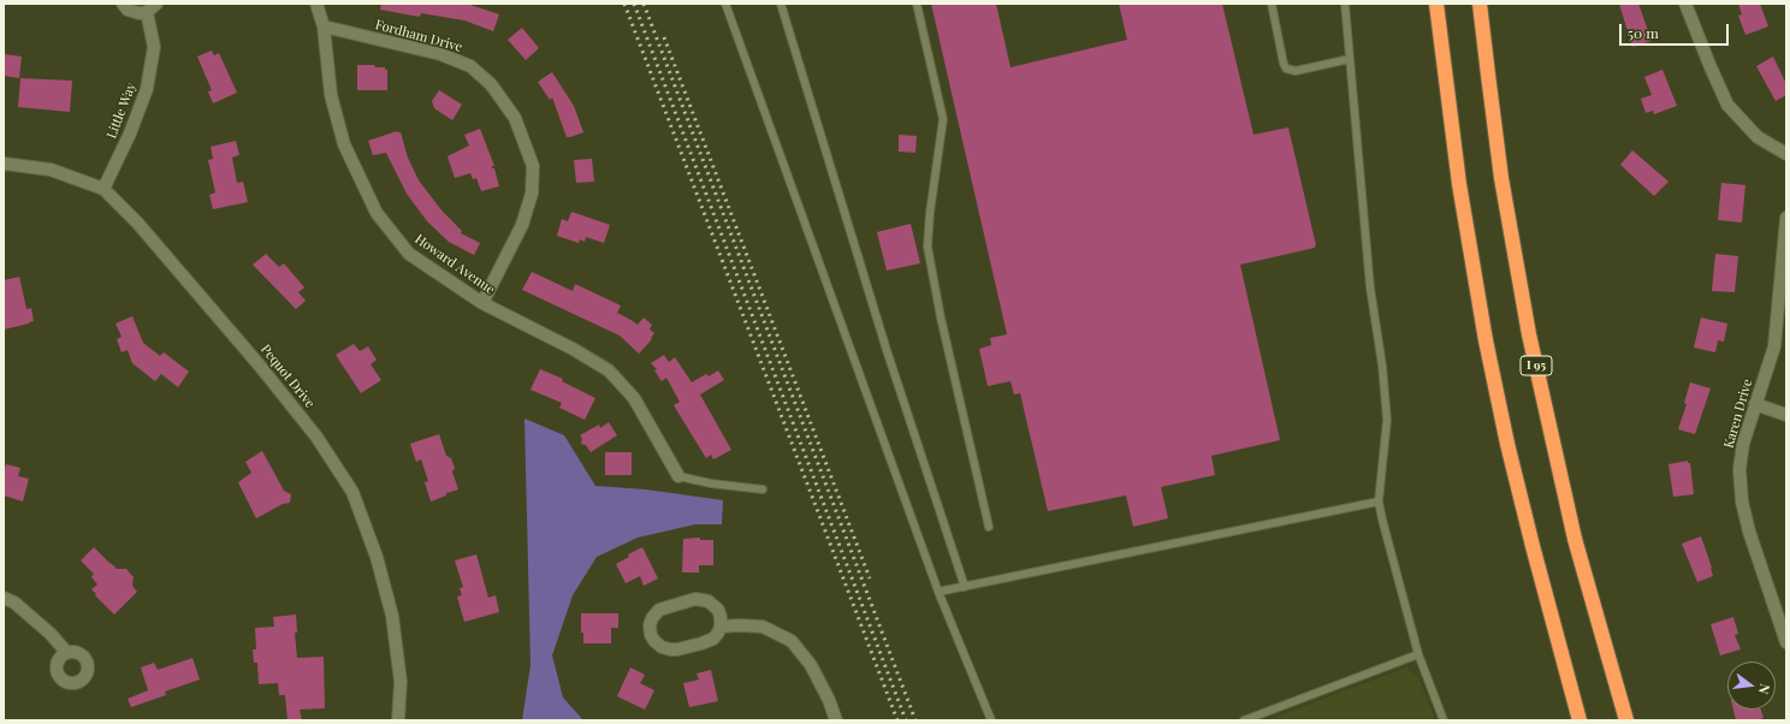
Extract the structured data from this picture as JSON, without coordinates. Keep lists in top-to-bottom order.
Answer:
{
  "streets": {
    "highway": ["I 95"],
    "street": [
      "Fordham Drive",
      "Little Way",
      "Howard Avenue",
      "Pequot Drive",
      "Karen Drive"
    ]
  },
  "crossings": [
    ["Fordham Drive", "Howard Avenue"],
    ["Little Way", "Pequot Drive"]
  ],
  "scale_bar": "50 m",
  "north": "right"
}
